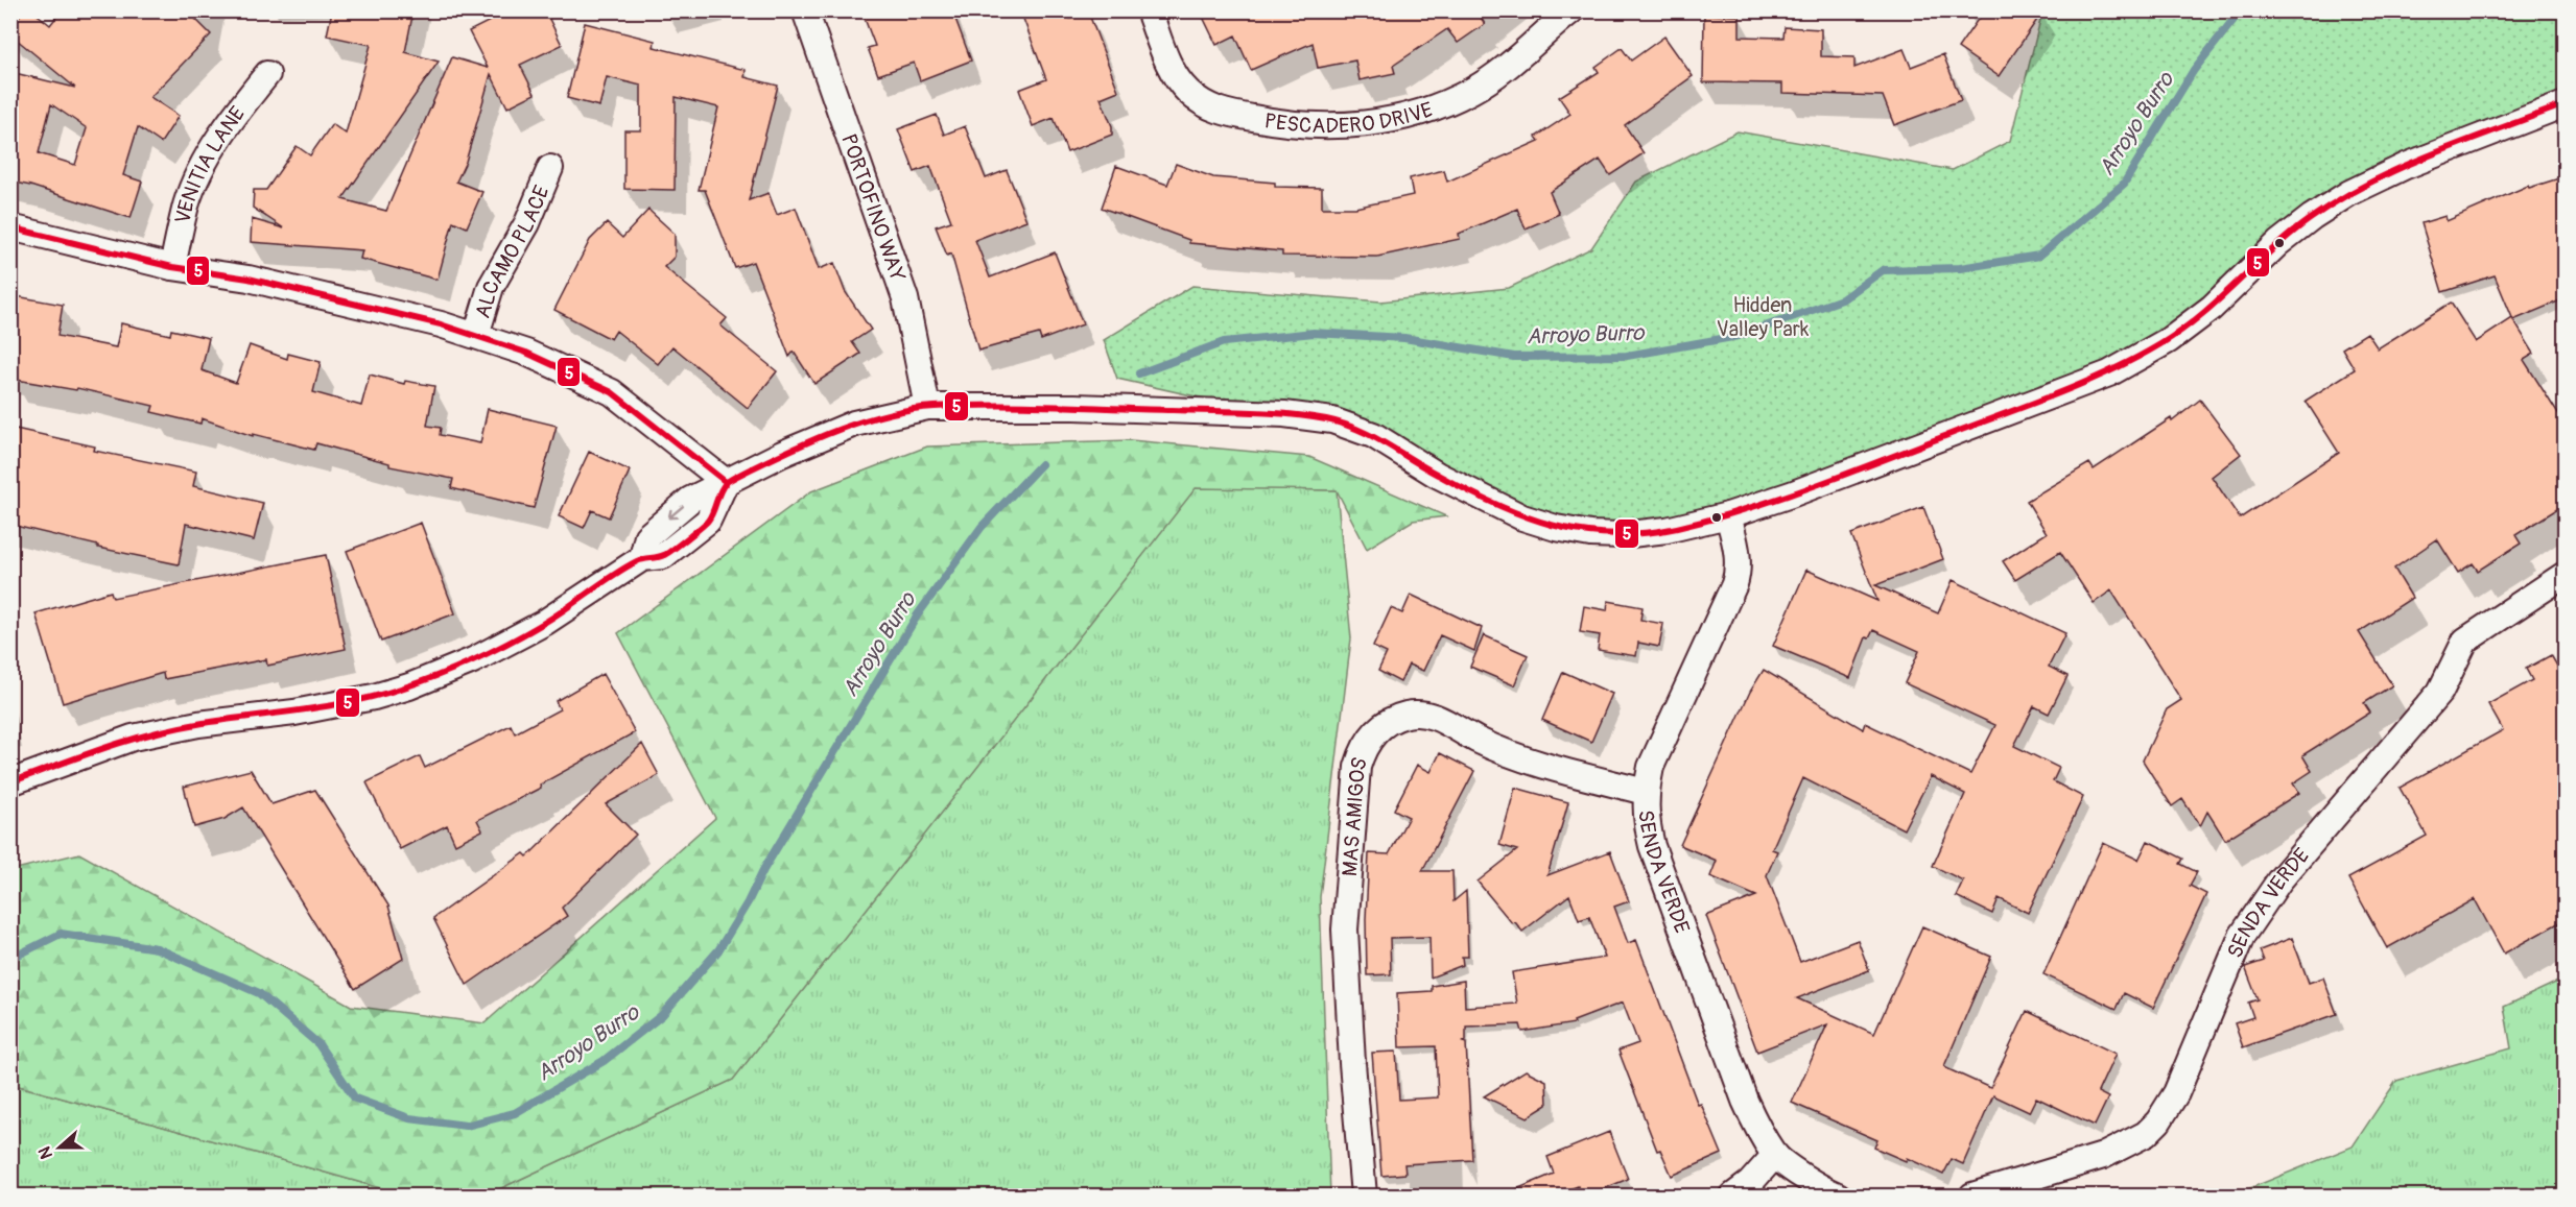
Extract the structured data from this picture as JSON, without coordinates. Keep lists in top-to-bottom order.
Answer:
{
  "streets": {
    "street": [
      "PESCADERO DRIVE",
      "VENITIA LANE",
      "PORTOFINO WAY",
      "ALCAMO PLACE",
      "MAS AMIGOS",
      "SENDA VERDE"
    ]
  },
  "crossings": [
    ["MAS AMIGOS", "SENDA VERDE"]
  ],
  "water": ["Arroyo Burro"],
  "parks": ["Hidden Valley Park"],
  "lines": ["transit line 5"],
  "north": "left"
}
